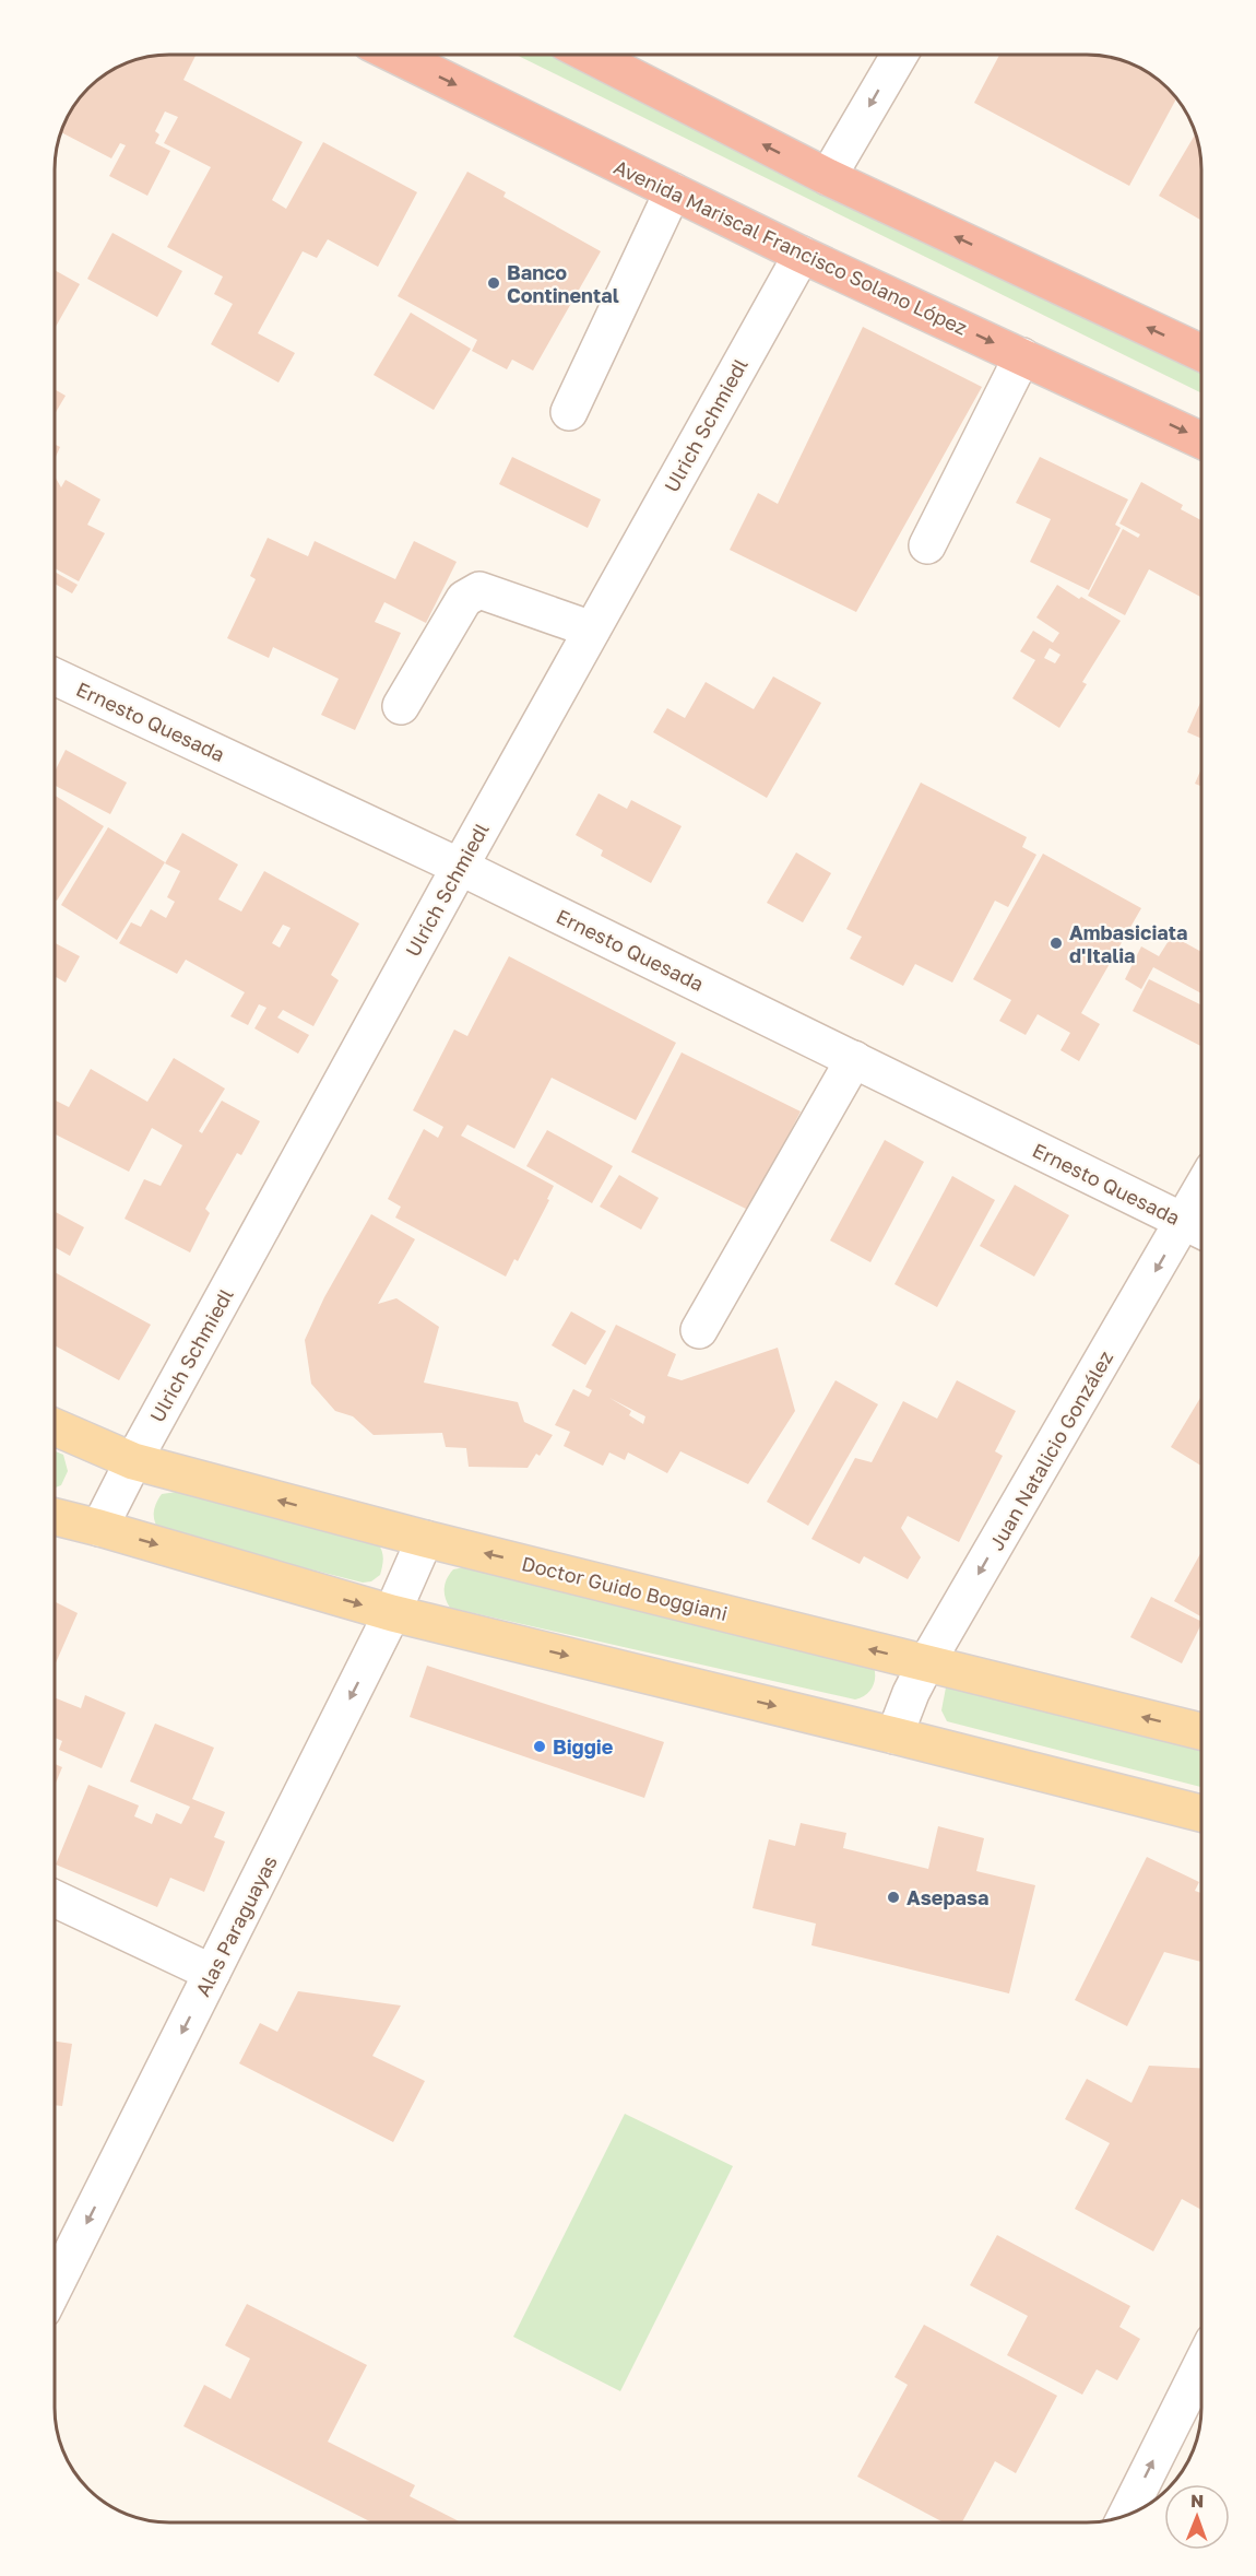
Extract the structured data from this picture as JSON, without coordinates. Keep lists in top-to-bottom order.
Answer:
{
  "streets": {
    "highway": ["Avenida Mariscal Francisco Solano López"],
    "main road": ["Doctor Guido Boggiani"],
    "street": [
      "Ulrich Schmiedl",
      "Ernesto Quesada",
      "Juan Natalicio González",
      "Alas Paraguayas"
    ]
  },
  "crossings": [
    ["Avenida Mariscal Francisco Solano López", "Ulrich Schmiedl"],
    ["Ulrich Schmiedl", "Ernesto Quesada"],
    ["Ulrich Schmiedl", "Doctor Guido Boggiani"],
    ["Ernesto Quesada", "Juan Natalicio González"],
    ["Juan Natalicio González", "Doctor Guido Boggiani"],
    ["Doctor Guido Boggiani", "Alas Paraguayas"]
  ],
  "one_way": ["Juan Natalicio González", "Alas Paraguayas"],
  "places": [
    "Banco Continental",
    "Ambasiciata d'Italia",
    "Biggie",
    "Asepasa"
  ],
  "north": "top"
}
